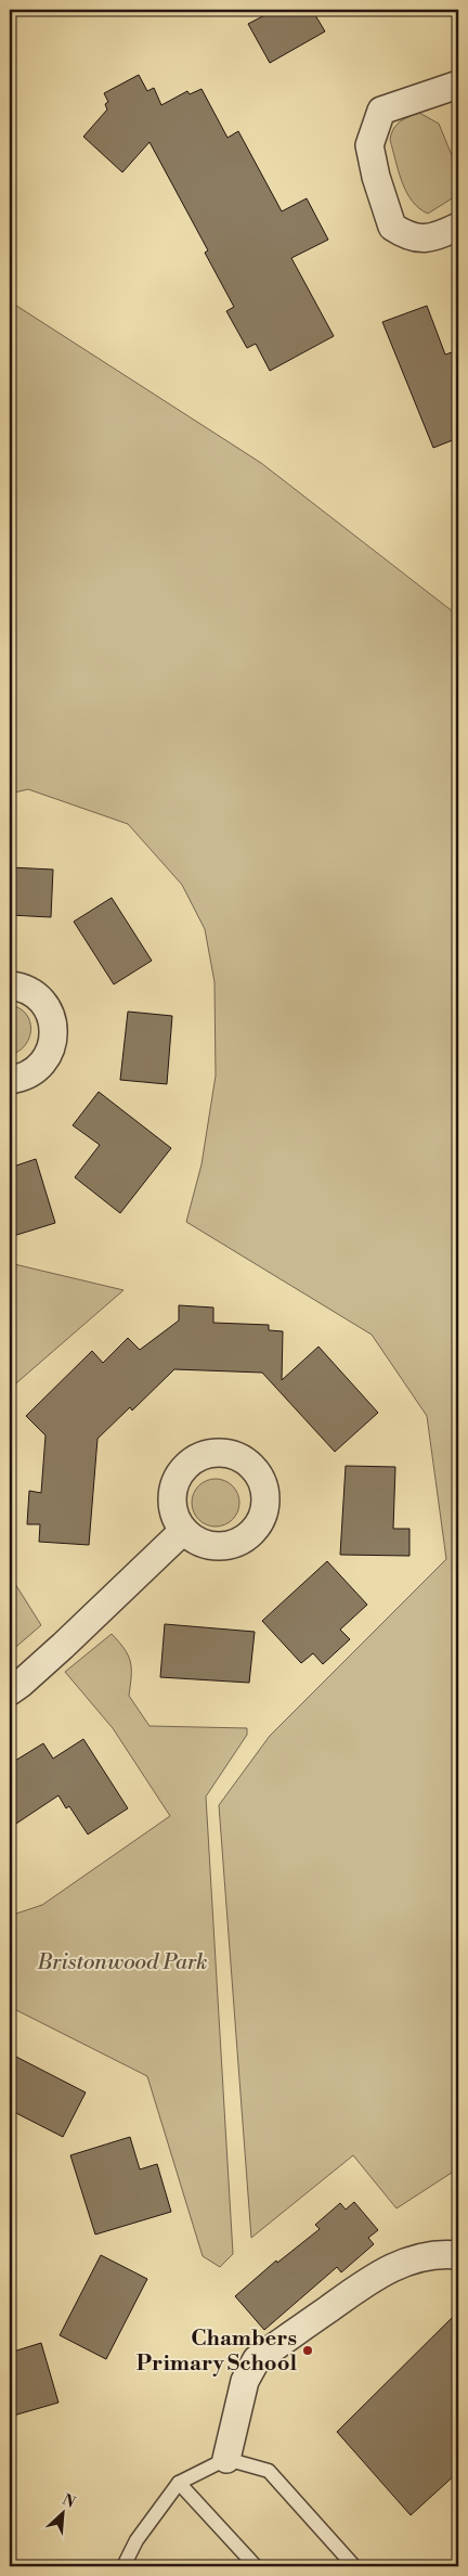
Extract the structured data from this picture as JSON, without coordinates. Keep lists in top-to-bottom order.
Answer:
{
  "parks": ["Bristonwood Park"],
  "places": ["Chambers Primary School"],
  "north": "top right"
}
